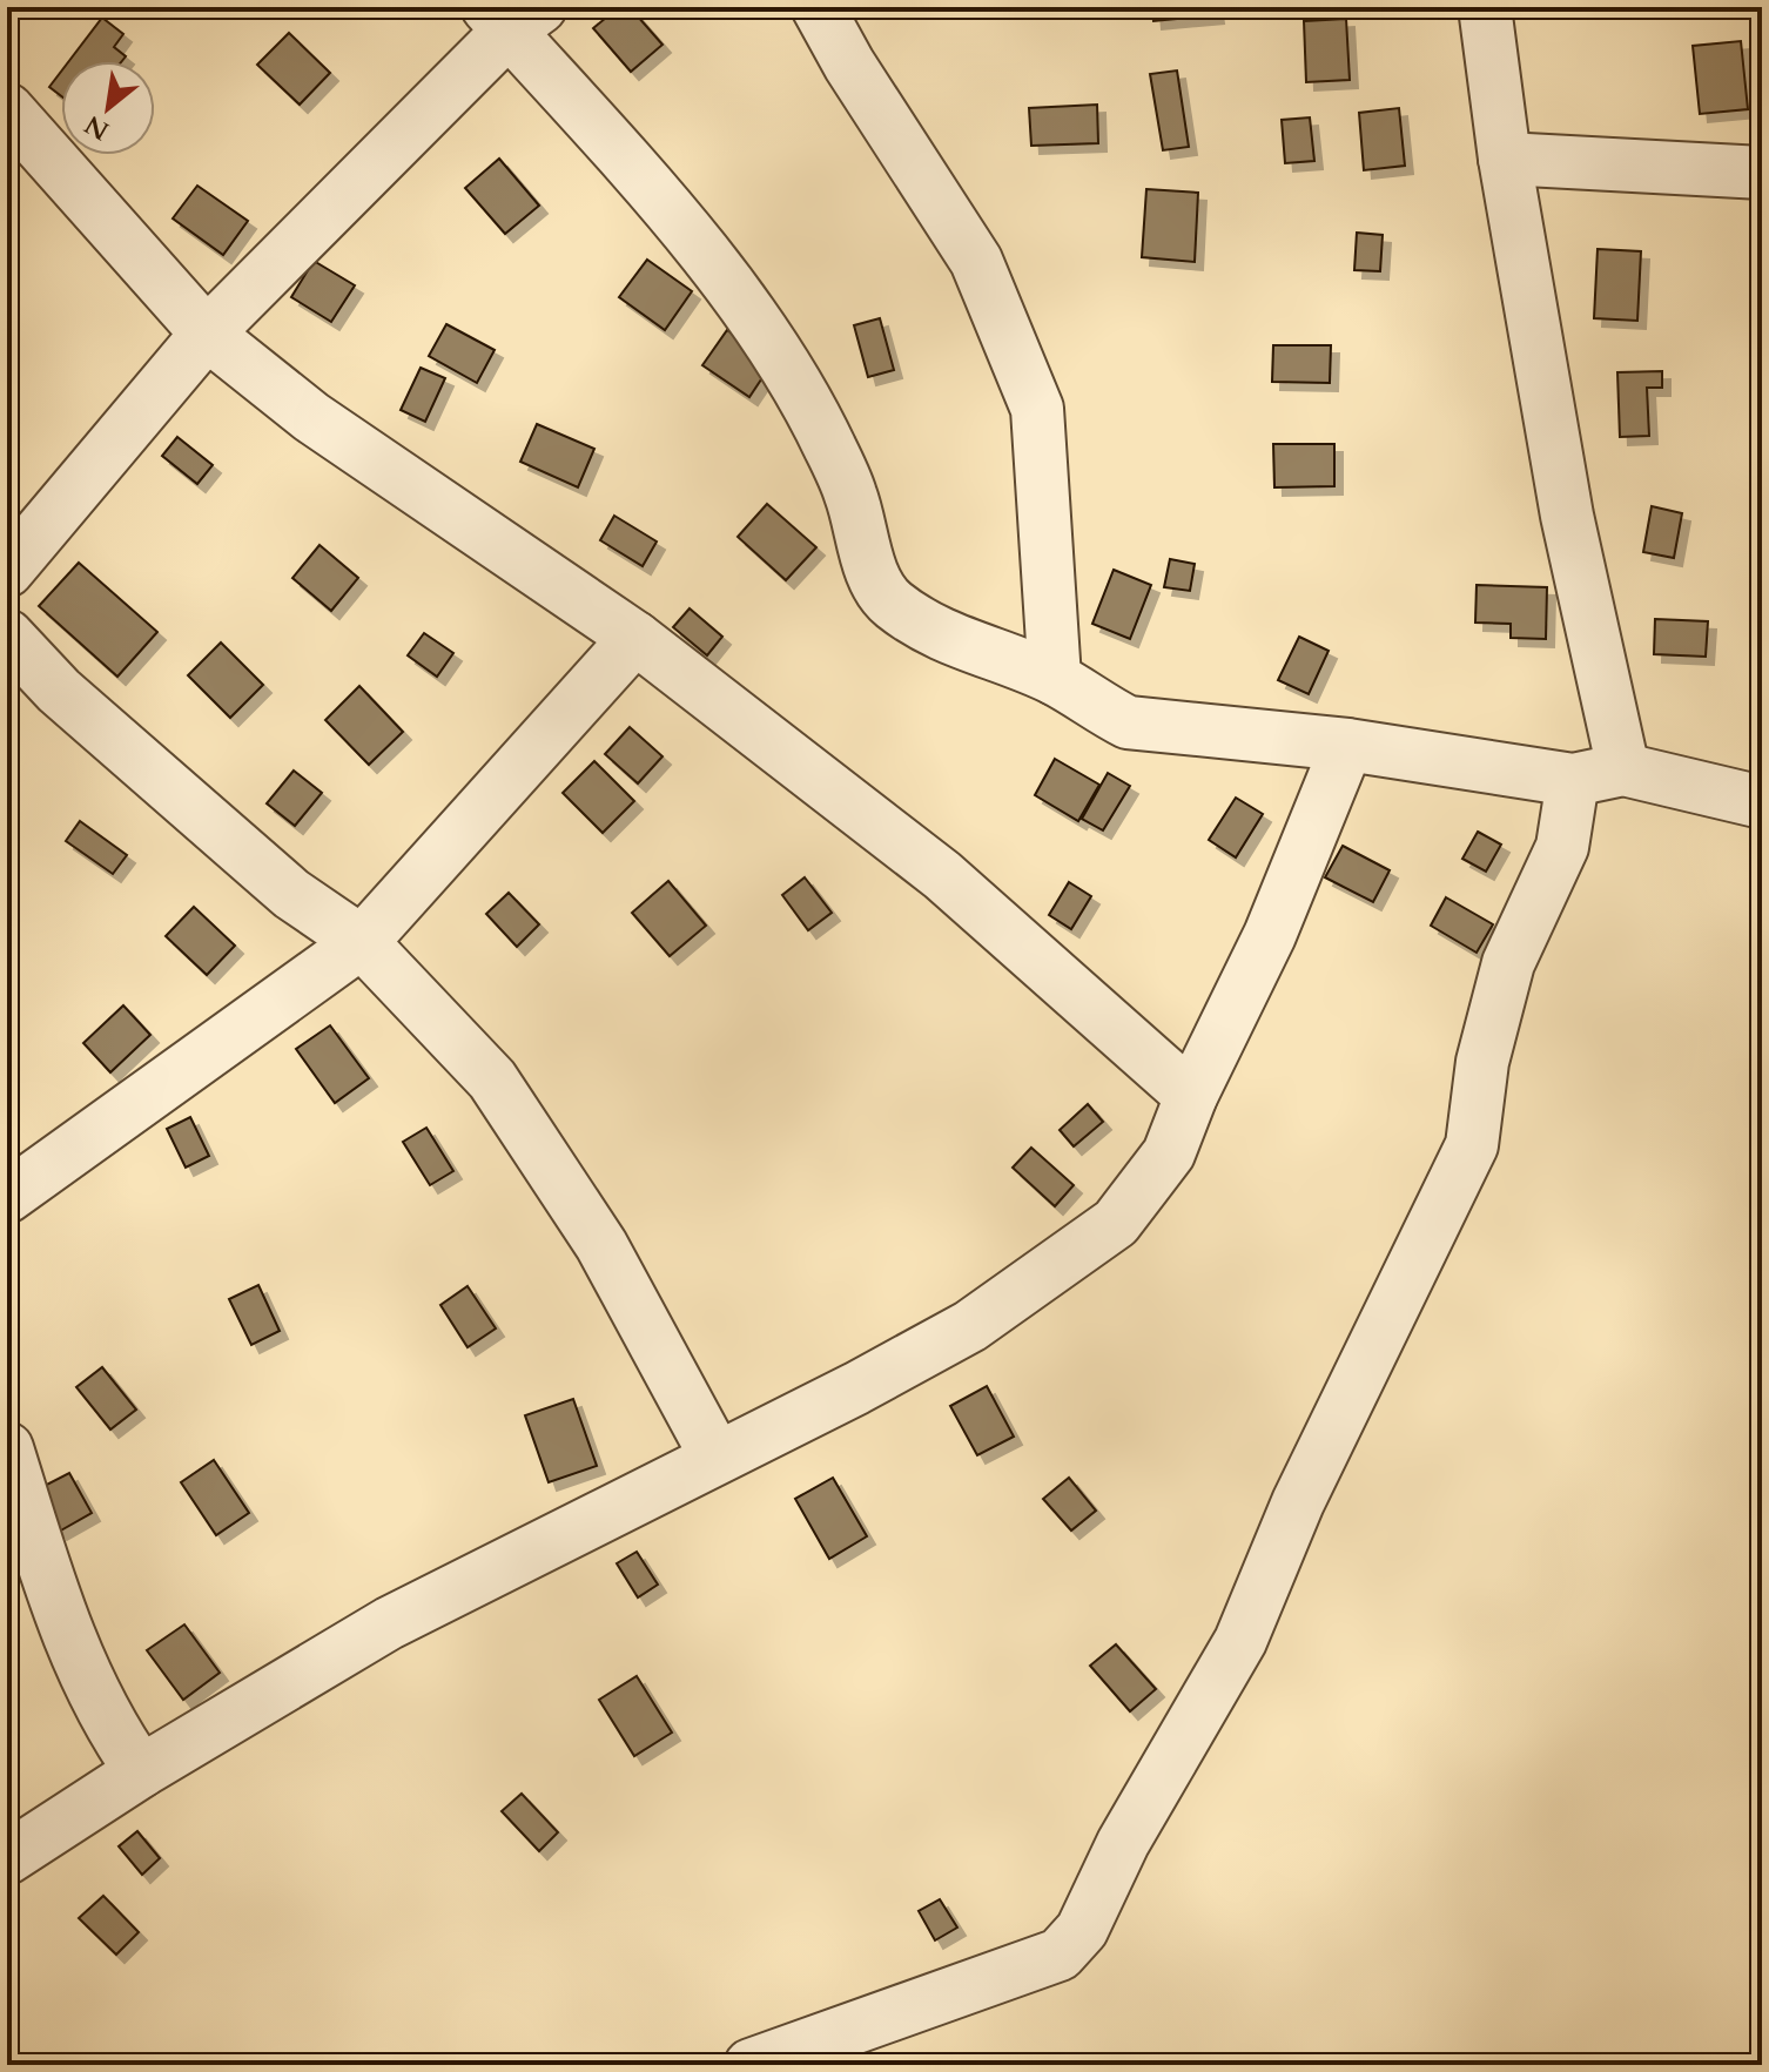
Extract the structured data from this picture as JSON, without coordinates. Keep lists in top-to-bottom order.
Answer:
{
  "north": "bottom left"
}
